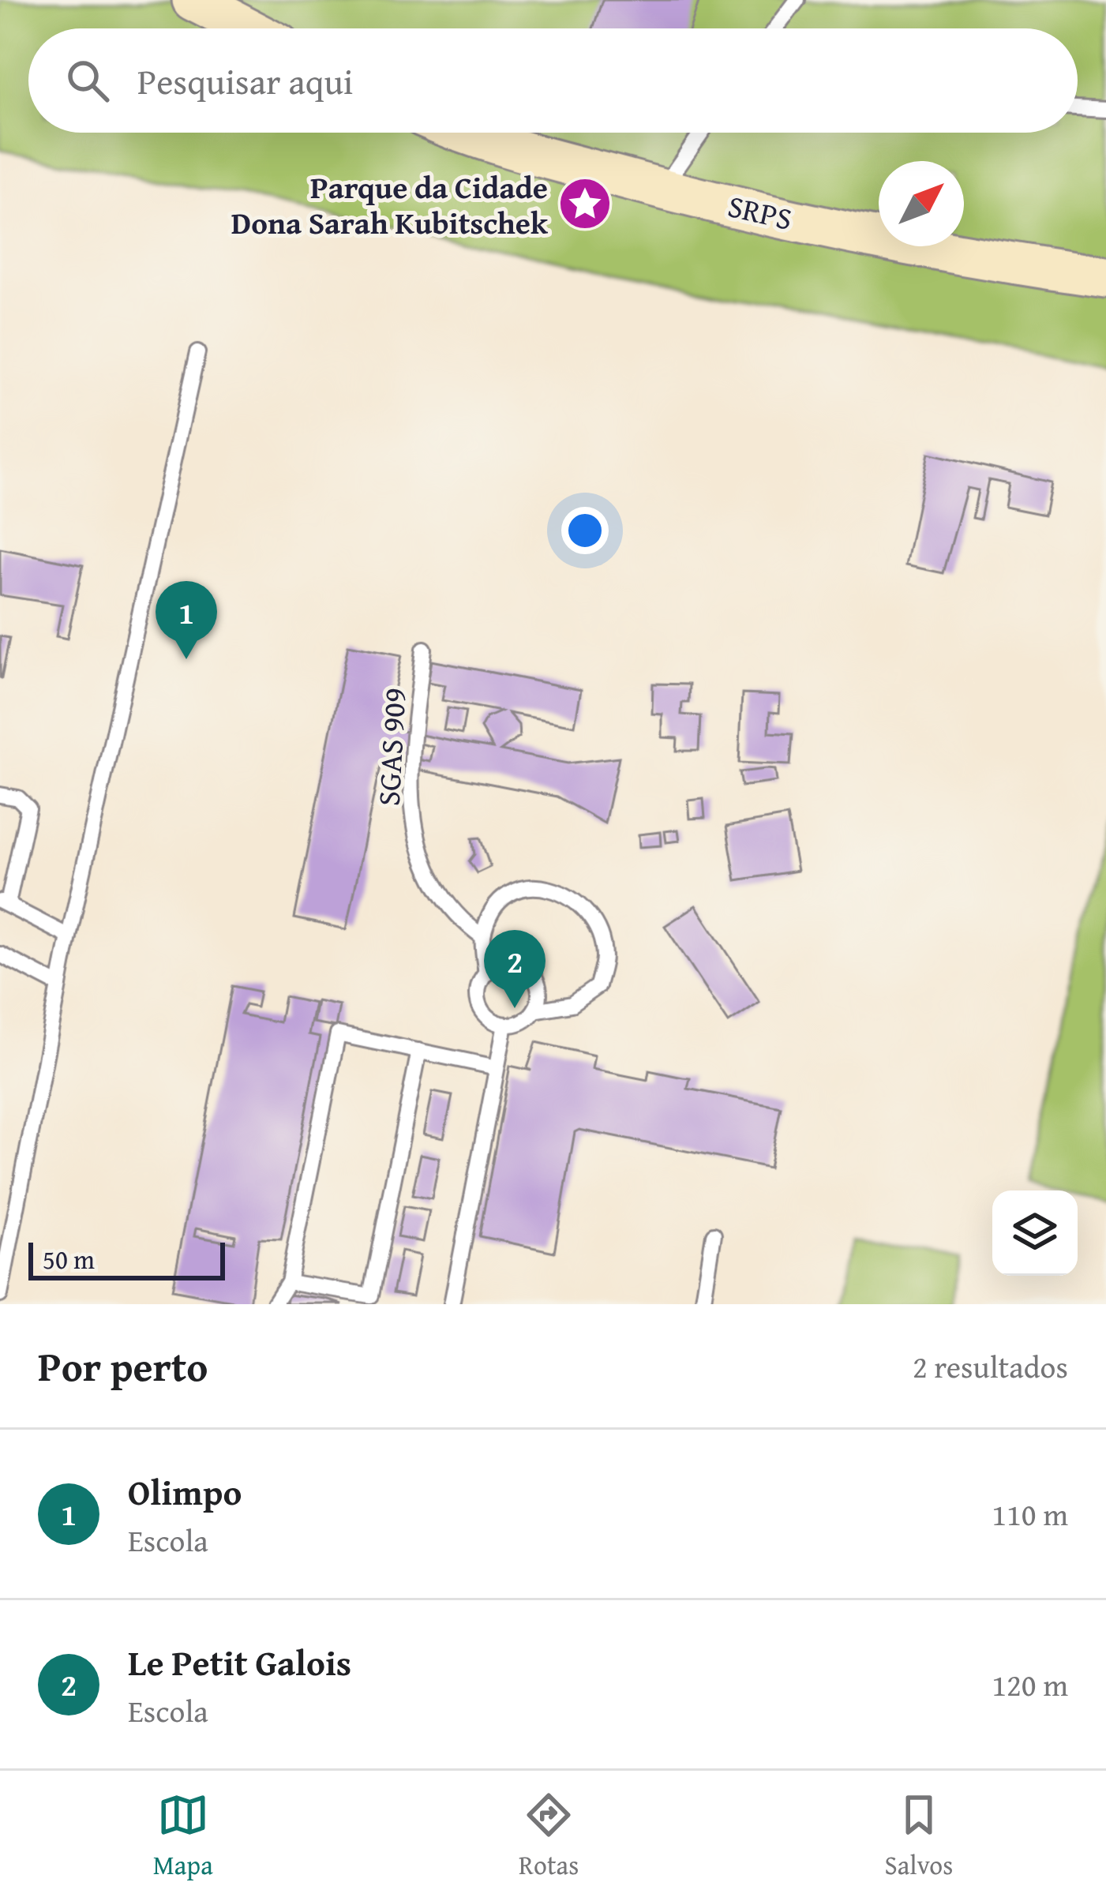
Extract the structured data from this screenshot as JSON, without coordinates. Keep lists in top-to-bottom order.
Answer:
{
  "streets": {
    "main road": ["SRPS"],
    "lane": ["SGAS 909"]
  },
  "places": {
    "place": ["Parque da Cidade Dona Sarah Kubitschek"]
  },
  "scale_bar": "50 m",
  "north": "top right",
  "page": {
    "search": "Pesquisar aqui",
    "pins": ["1", "2"],
    "scale": "50 m",
    "heading": ["Por perto", "2 resultados"],
    "list": [
      {
        "mark": "1",
        "name": "Olimpo",
        "note": "Escola",
        "value": "110 m"
      },
      {
        "mark": "2",
        "name": "Le Petit Galois",
        "note": "Escola",
        "value": "120 m"
      }
    ],
    "nav": ["Mapa", "Rotas", "Salvos"]
  }
}
